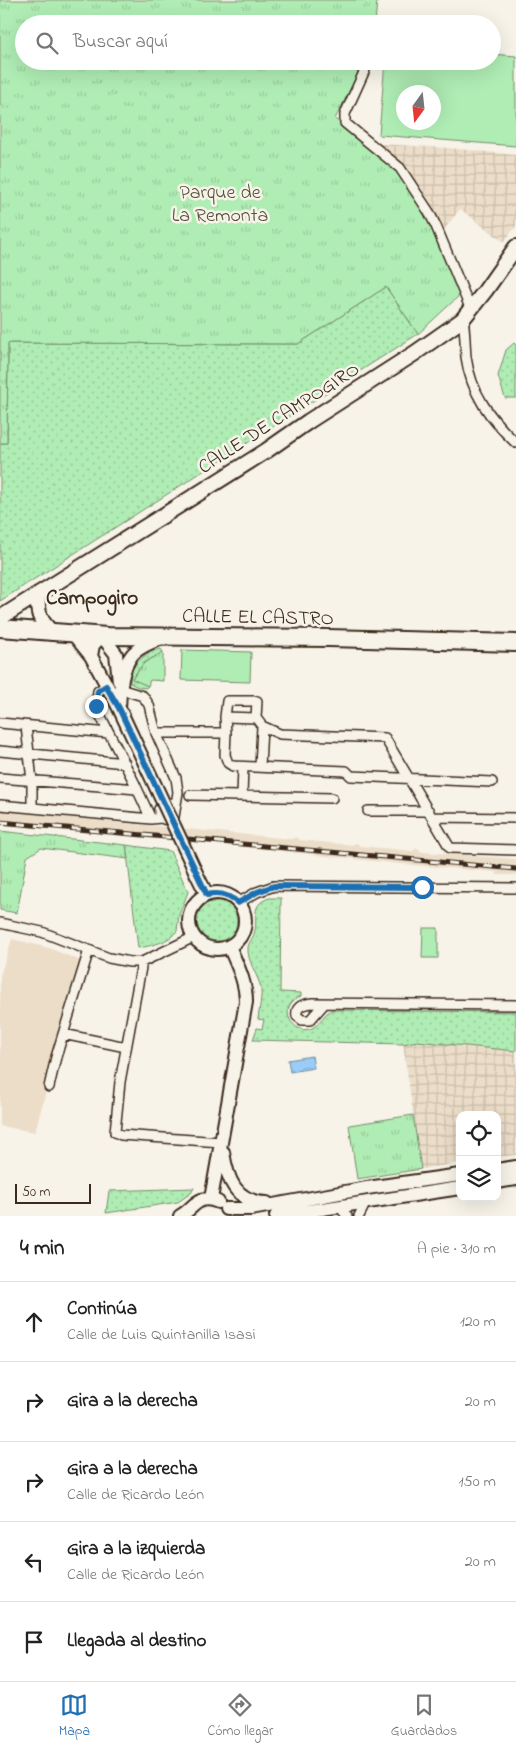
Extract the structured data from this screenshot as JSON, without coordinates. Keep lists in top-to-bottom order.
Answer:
{
  "streets": {
    "highway": ["CALLE EL CASTRO"],
    "main road": ["CALLE DE CAMPOGIRO"]
  },
  "districts": ["Campogiro"],
  "parks": ["Parque de La Remonta"],
  "scale_bar": "50 m",
  "north": "bottom",
  "page": {
    "search": "Buscar aquí",
    "scale": "50 m",
    "heading": ["4 min", "A pie · 310 m"],
    "list": [
      ["Continúa", "Calle de Luis Quintanilla Isasi", "120 m"],
      ["Gira a la derecha", "20 m"],
      ["Gira a la derecha", "Calle de Ricardo León", "150 m"],
      ["Gira a la izquierda", "Calle de Ricardo León", "20 m"],
      "Llegada al destino"
    ],
    "nav": ["Mapa", "Cómo llegar", "Guardados"]
  }
}
